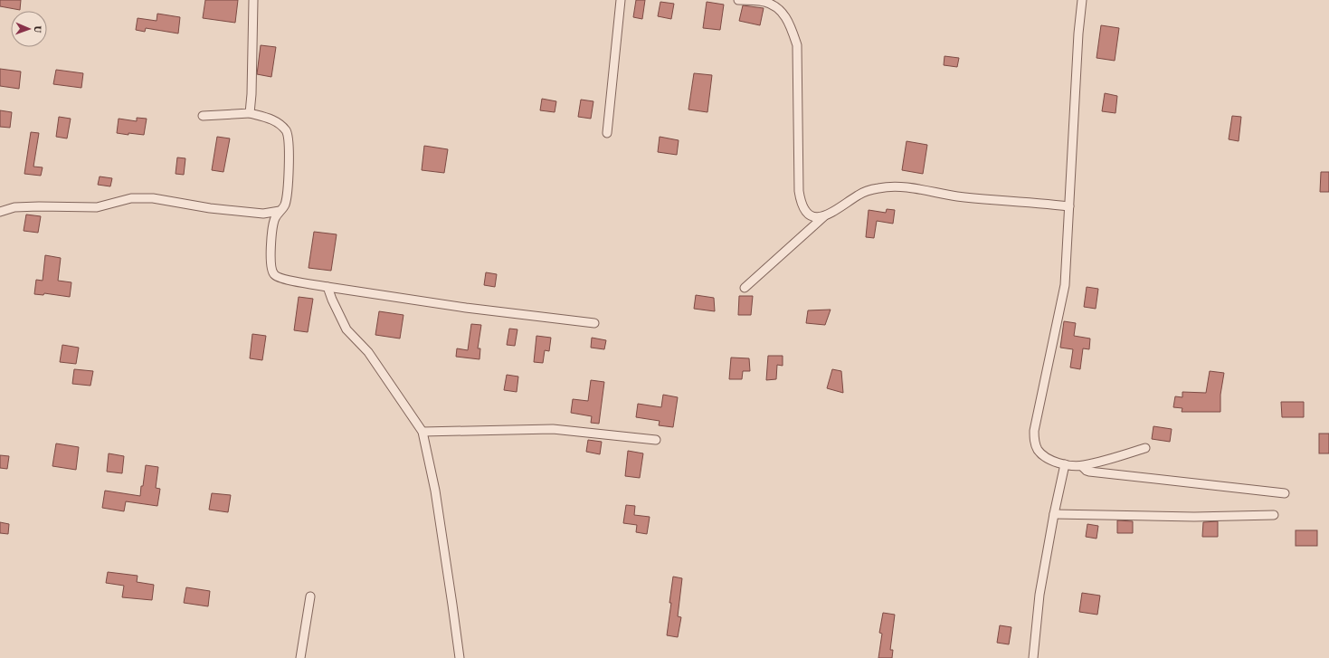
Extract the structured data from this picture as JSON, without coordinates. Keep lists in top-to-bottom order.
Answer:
{
  "north": "right"
}
